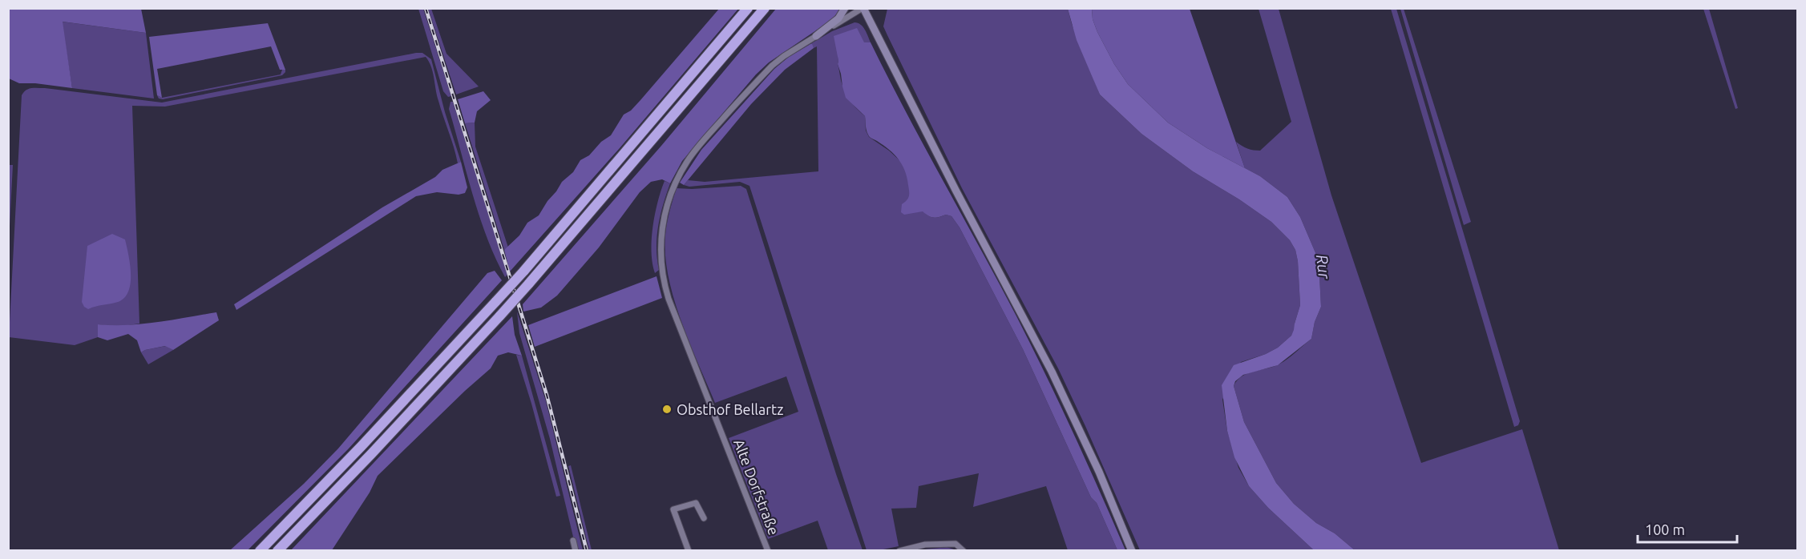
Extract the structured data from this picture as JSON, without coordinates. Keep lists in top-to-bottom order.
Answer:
{
  "streets": {
    "street": ["Alte Dorfstraße"]
  },
  "water": ["Rur"],
  "places": ["Obsthof Bellartz"],
  "scale_bar": "100 m"
}
